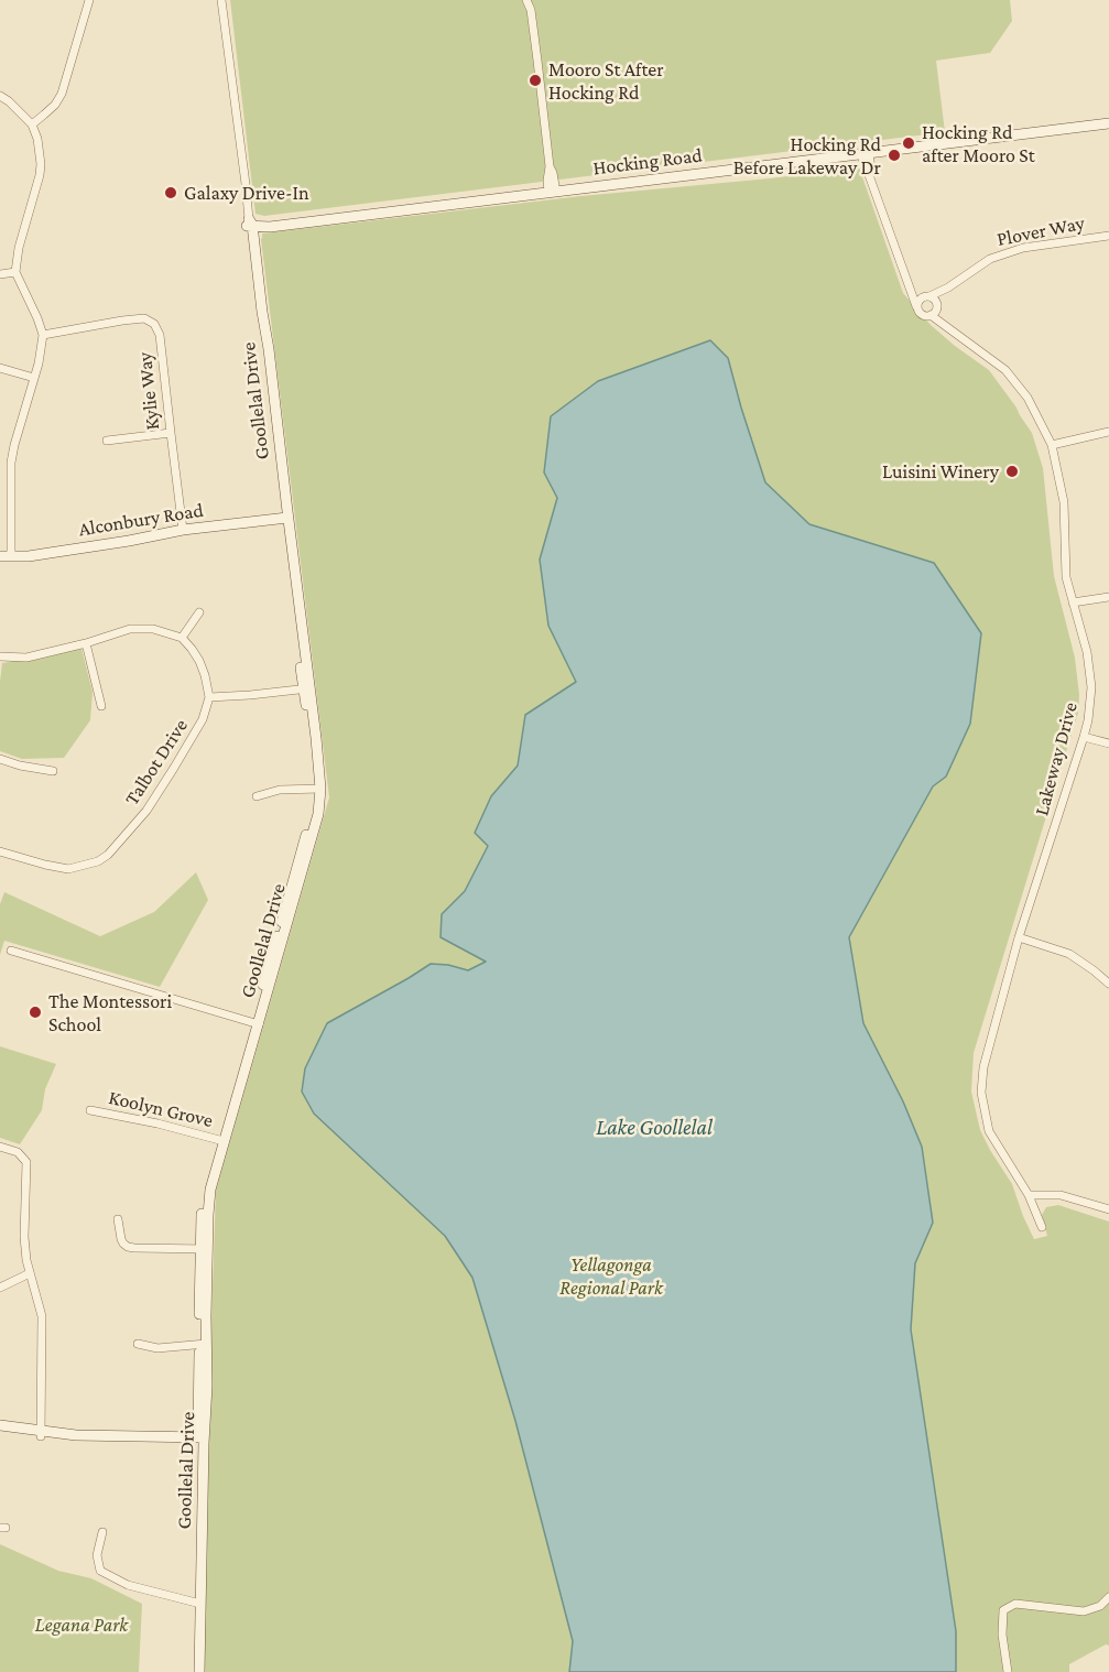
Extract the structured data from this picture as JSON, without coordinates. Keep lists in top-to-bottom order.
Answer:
{
  "streets": {
    "street": [
      "Hocking Road",
      "Plover Way",
      "Kylie Way",
      "Goollelal Drive",
      "Alconbury Road",
      "Lakeway Drive",
      "Talbot Drive",
      "Koolyn Grove"
    ]
  },
  "crossings": [
    ["Hocking Road", "Goollelal Drive"],
    ["Plover Way", "Lakeway Drive"],
    ["Kylie Way", "Alconbury Road"],
    ["Goollelal Drive", "Alconbury Road"],
    ["Goollelal Drive", "Koolyn Grove"]
  ],
  "water": ["Lake Goollelal"],
  "parks": ["Yellagonga Regional Park", "Legana Park"],
  "places": [
    "Mooro St After Hocking Rd",
    "Hocking Rd after Mooro St",
    "Hocking Rd Before Lakeway Dr",
    "Galaxy Drive-In",
    "Luisini Winery",
    "The Montessori School"
  ]
}
